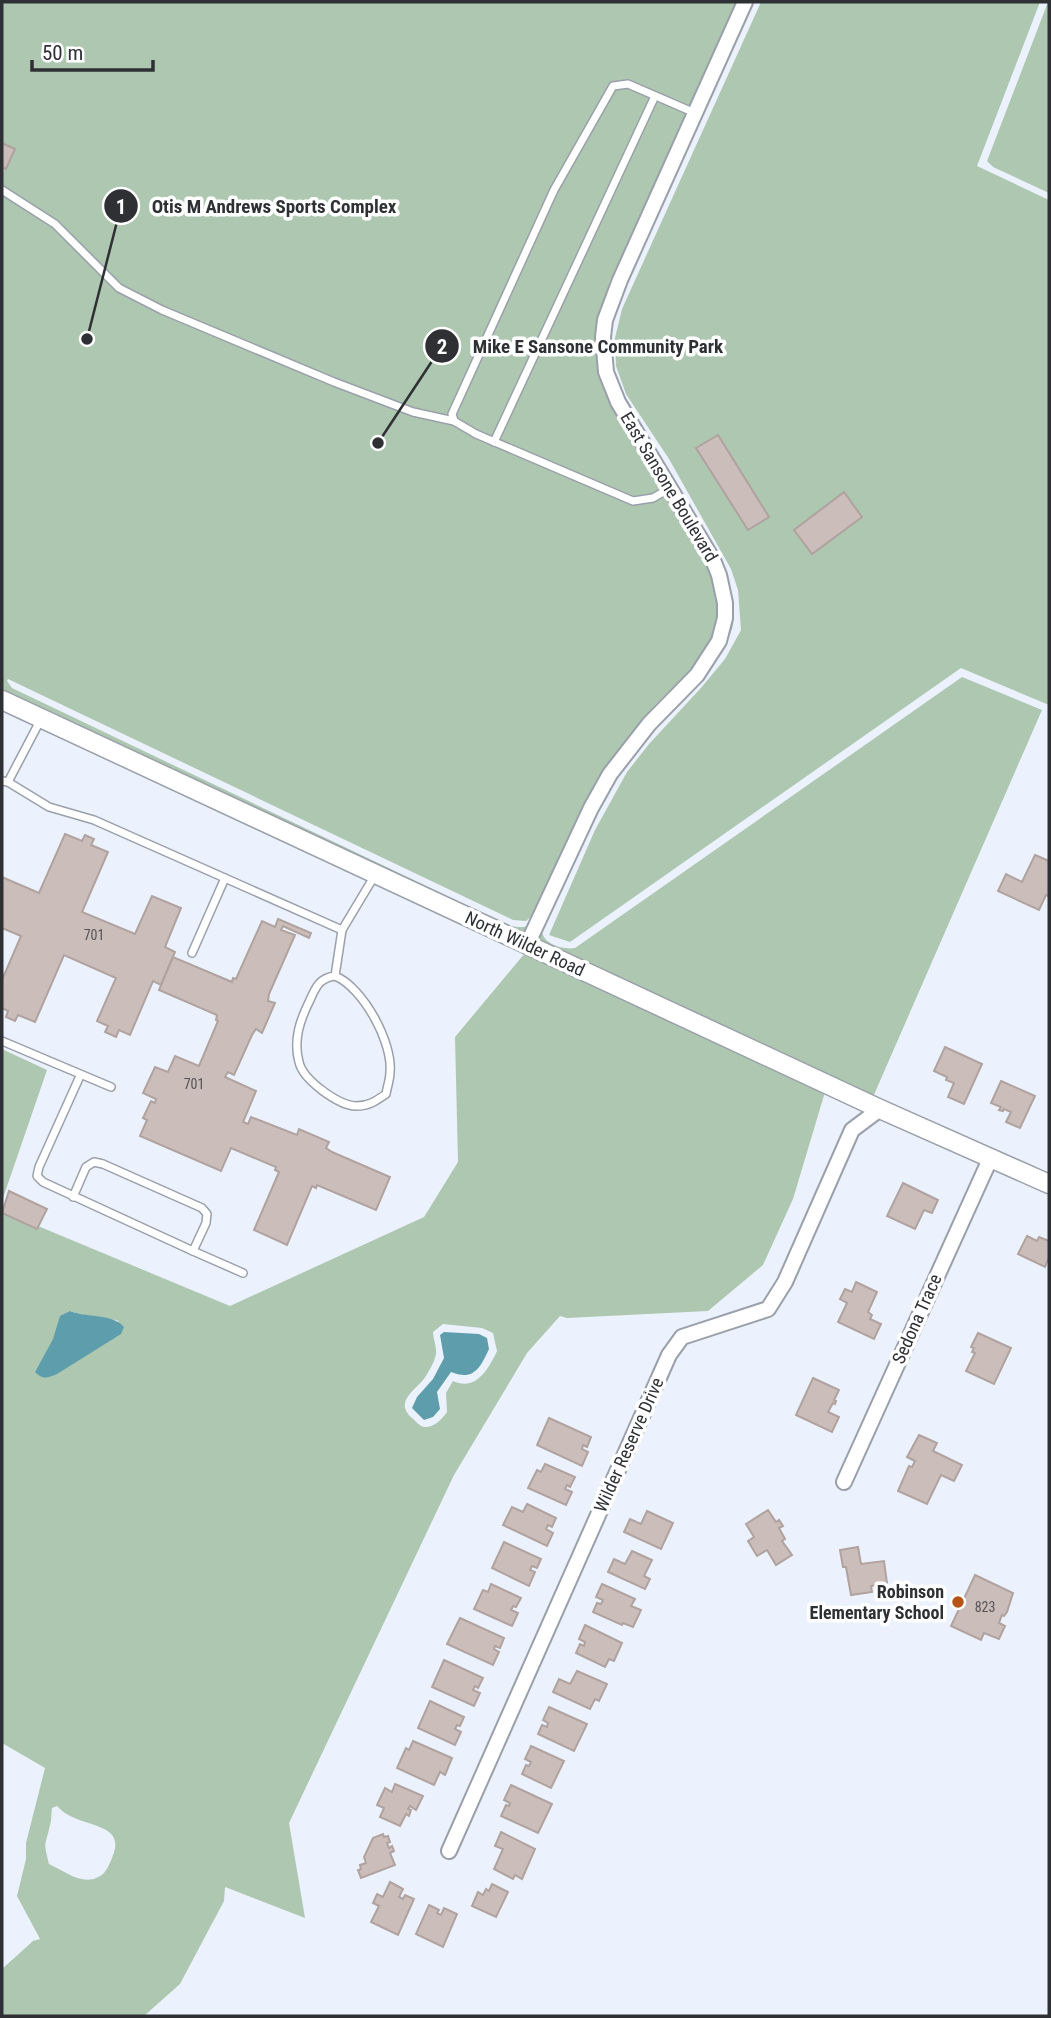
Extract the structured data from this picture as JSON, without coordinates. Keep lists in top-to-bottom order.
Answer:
{
  "streets": {
    "street": [
      "East Sansone Boulevard",
      "North Wilder Road",
      "Sedona Trace",
      "Wilder Reserve Drive"
    ]
  },
  "crossings": [
    ["East Sansone Boulevard", "North Wilder Road"],
    ["North Wilder Road", "Sedona Trace"],
    ["North Wilder Road", "Wilder Reserve Drive"]
  ],
  "places": ["Otis M Andrews Sports Complex", "Mike E Sansone Community Park", "Robinson Elementary School"],
  "house_numbers": ["701", "701", "823"],
  "scale_bar": "50 m"
}
